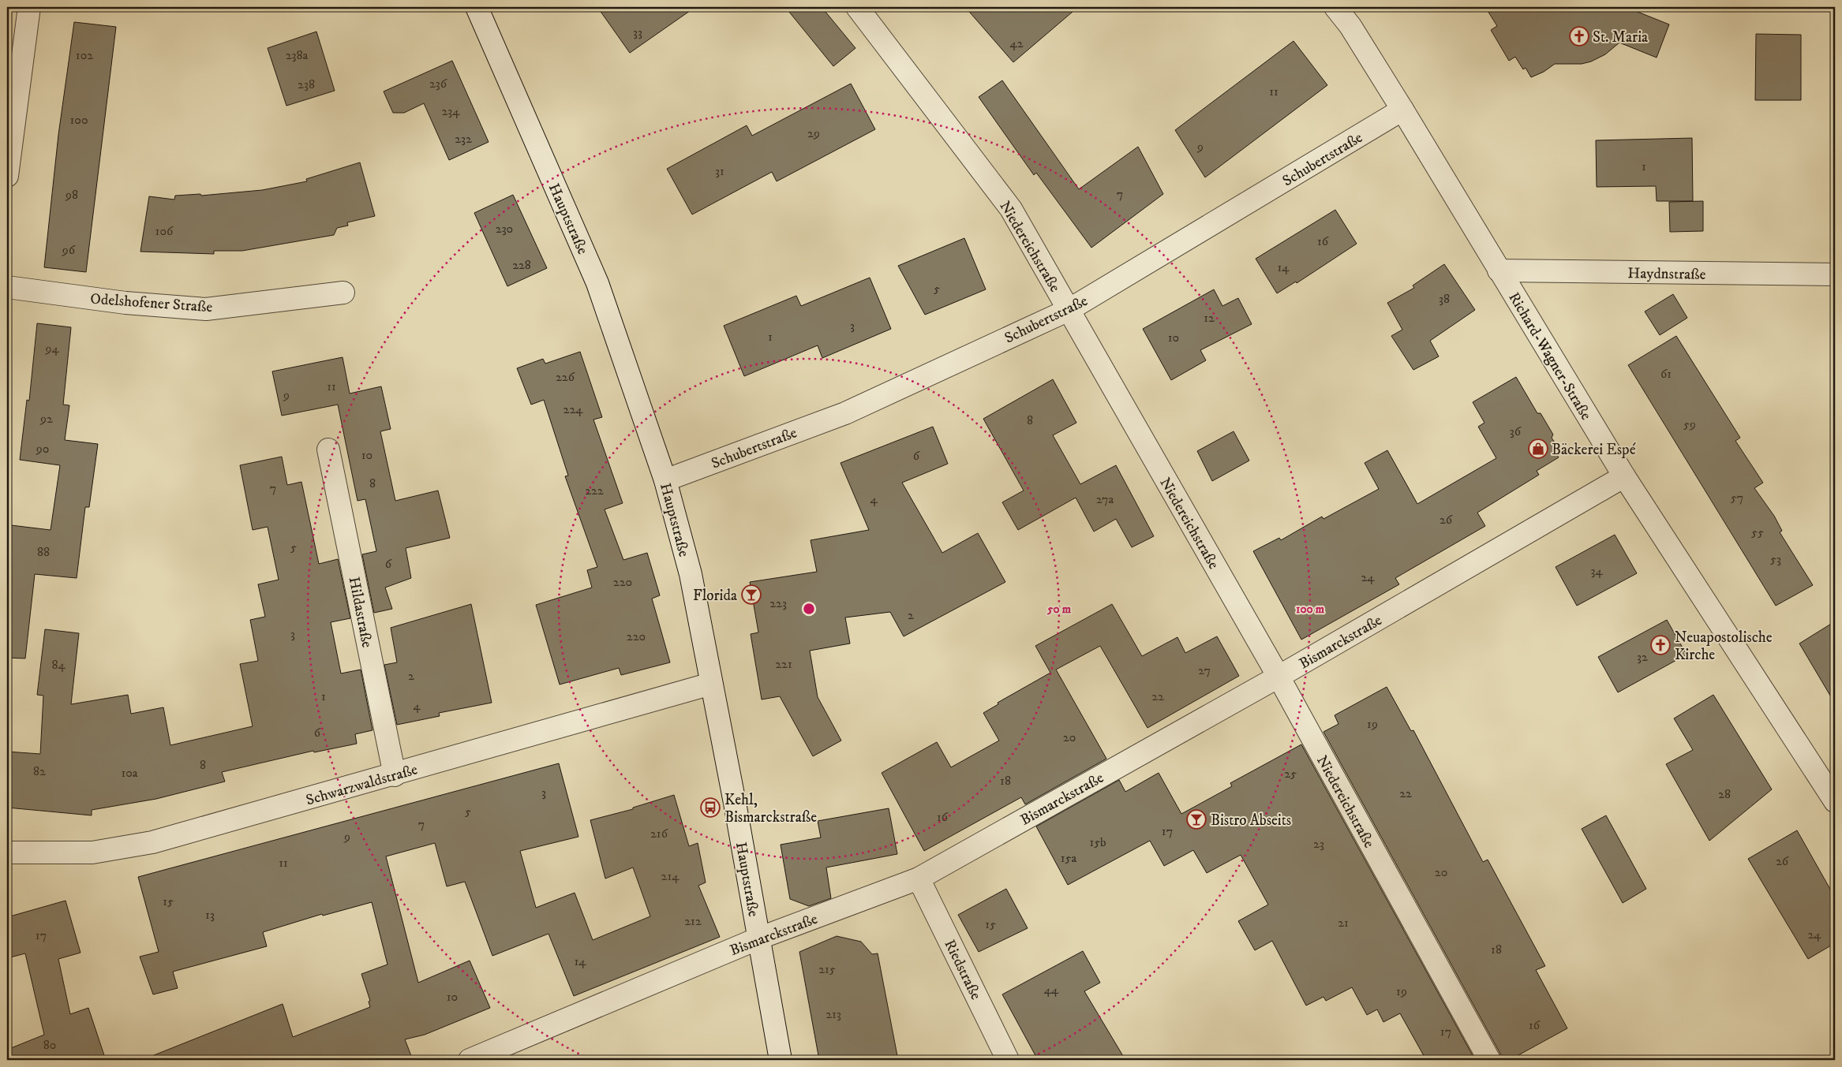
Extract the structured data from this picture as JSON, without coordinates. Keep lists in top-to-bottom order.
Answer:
{
  "streets": {
    "street": [
      "Schubertstraße",
      "Hauptstraße",
      "Niedereichstraße",
      "Haydnstraße",
      "Odelshofener Straße",
      "Richard-Wagner-Straße",
      "Hildastraße",
      "Bismarckstraße",
      "Schwarzwaldstraße",
      "Riedstraße"
    ]
  },
  "crossings": [
    ["Schubertstraße", "Hauptstraße"],
    ["Schubertstraße", "Niedereichstraße"],
    ["Schubertstraße", "Richard-Wagner-Straße"],
    ["Hauptstraße", "Bismarckstraße"],
    ["Hauptstraße", "Schwarzwaldstraße"],
    ["Niedereichstraße", "Bismarckstraße"],
    ["Haydnstraße", "Richard-Wagner-Straße"],
    ["Richard-Wagner-Straße", "Bismarckstraße"],
    ["Hildastraße", "Schwarzwaldstraße"],
    ["Bismarckstraße", "Riedstraße"]
  ],
  "places": {
    "church": ["St. Maria", "Neuapostolische Kirche"],
    "shop": ["Bäckerei Espé"],
    "bar": ["Florida", "Bistro Abseits"],
    "bus stop": ["Kehl, Bismarckstraße"]
  },
  "house_numbers": [
    "33",
    "42",
    "102",
    "238a",
    "236",
    "238",
    "11",
    "234",
    "100",
    "29",
    "232",
    "9",
    "1",
    "31",
    "7",
    "98",
    "230",
    "106",
    "16",
    "96",
    "228",
    "14",
    "5",
    "38",
    "12",
    "3",
    "1",
    "10",
    "94",
    "61",
    "226",
    "11",
    "9",
    "224",
    "92",
    "8",
    "59",
    "36",
    "90",
    "10",
    "6",
    "8",
    "7",
    "222",
    "57",
    "4",
    "27a",
    "26",
    "55",
    "5",
    "88",
    "53",
    "6",
    "34",
    "24",
    "220",
    "223",
    "2",
    "3",
    "220",
    "32",
    "221",
    "84",
    "27",
    "2",
    "1",
    "22",
    "4",
    "19",
    "6",
    "20",
    "8",
    "82",
    "10a",
    "25",
    "18",
    "3",
    "22",
    "28",
    "5",
    "16",
    "7",
    "17",
    "216",
    "9",
    "15b",
    "23",
    "15a",
    "26",
    "11",
    "20",
    "214",
    "15",
    "13",
    "212",
    "21",
    "15",
    "24",
    "17",
    "18",
    "14",
    "215",
    "44",
    "19",
    "10",
    "213",
    "16",
    "17",
    "80"
  ],
  "rings": ["50 m", "100 m"]
}
